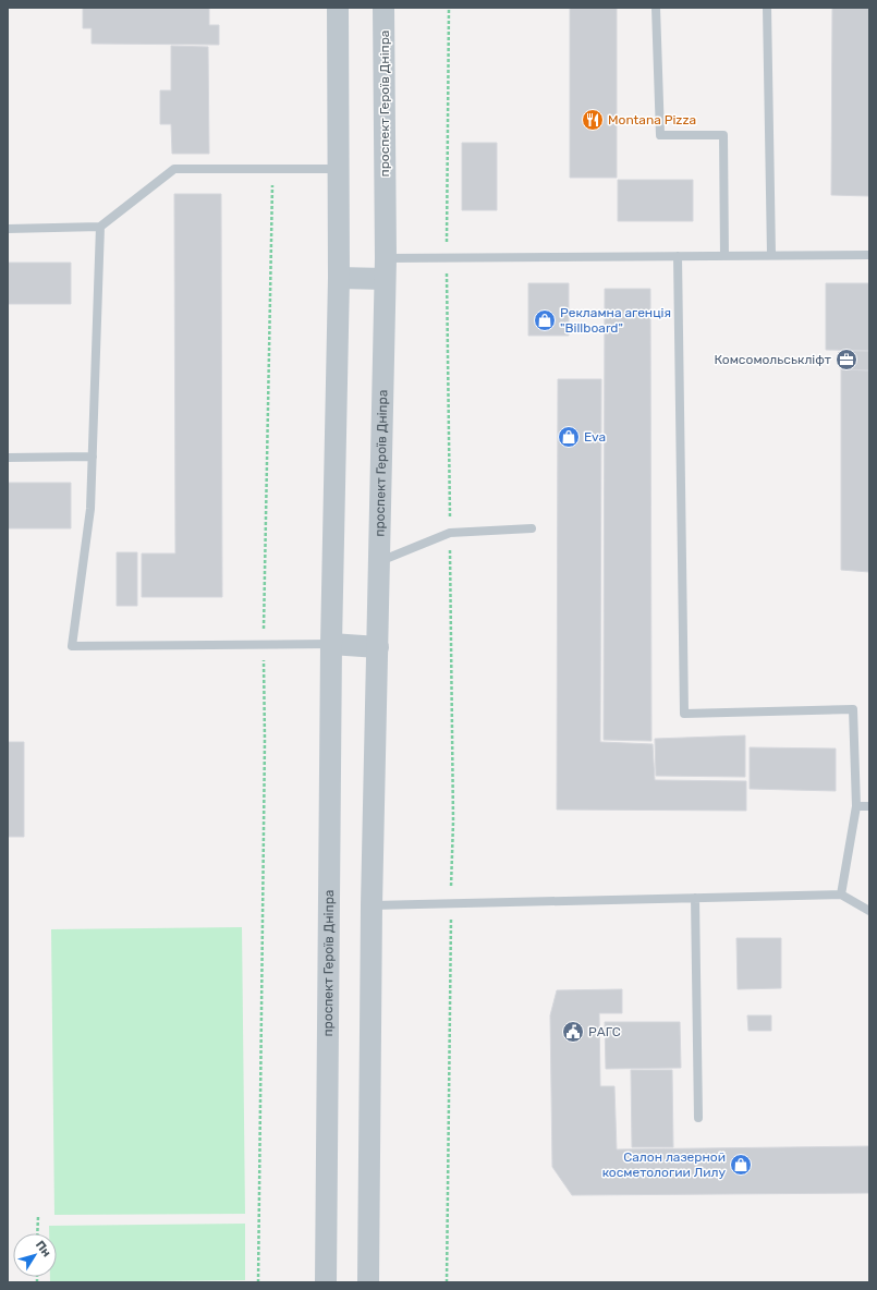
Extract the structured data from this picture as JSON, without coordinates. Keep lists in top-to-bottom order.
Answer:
{
  "streets": {
    "street": ["проспект Героїв Дніпра"]
  },
  "places": {
    "restaurant": ["Montana Pizza"],
    "shop": ["Рекламна агенція \"Billboard\"", "Eva", "Салон лазерной косметологии Лилу"],
    "office": ["Комсомольськліфт"],
    "public building": ["РАГС"]
  },
  "north": "top right"
}
